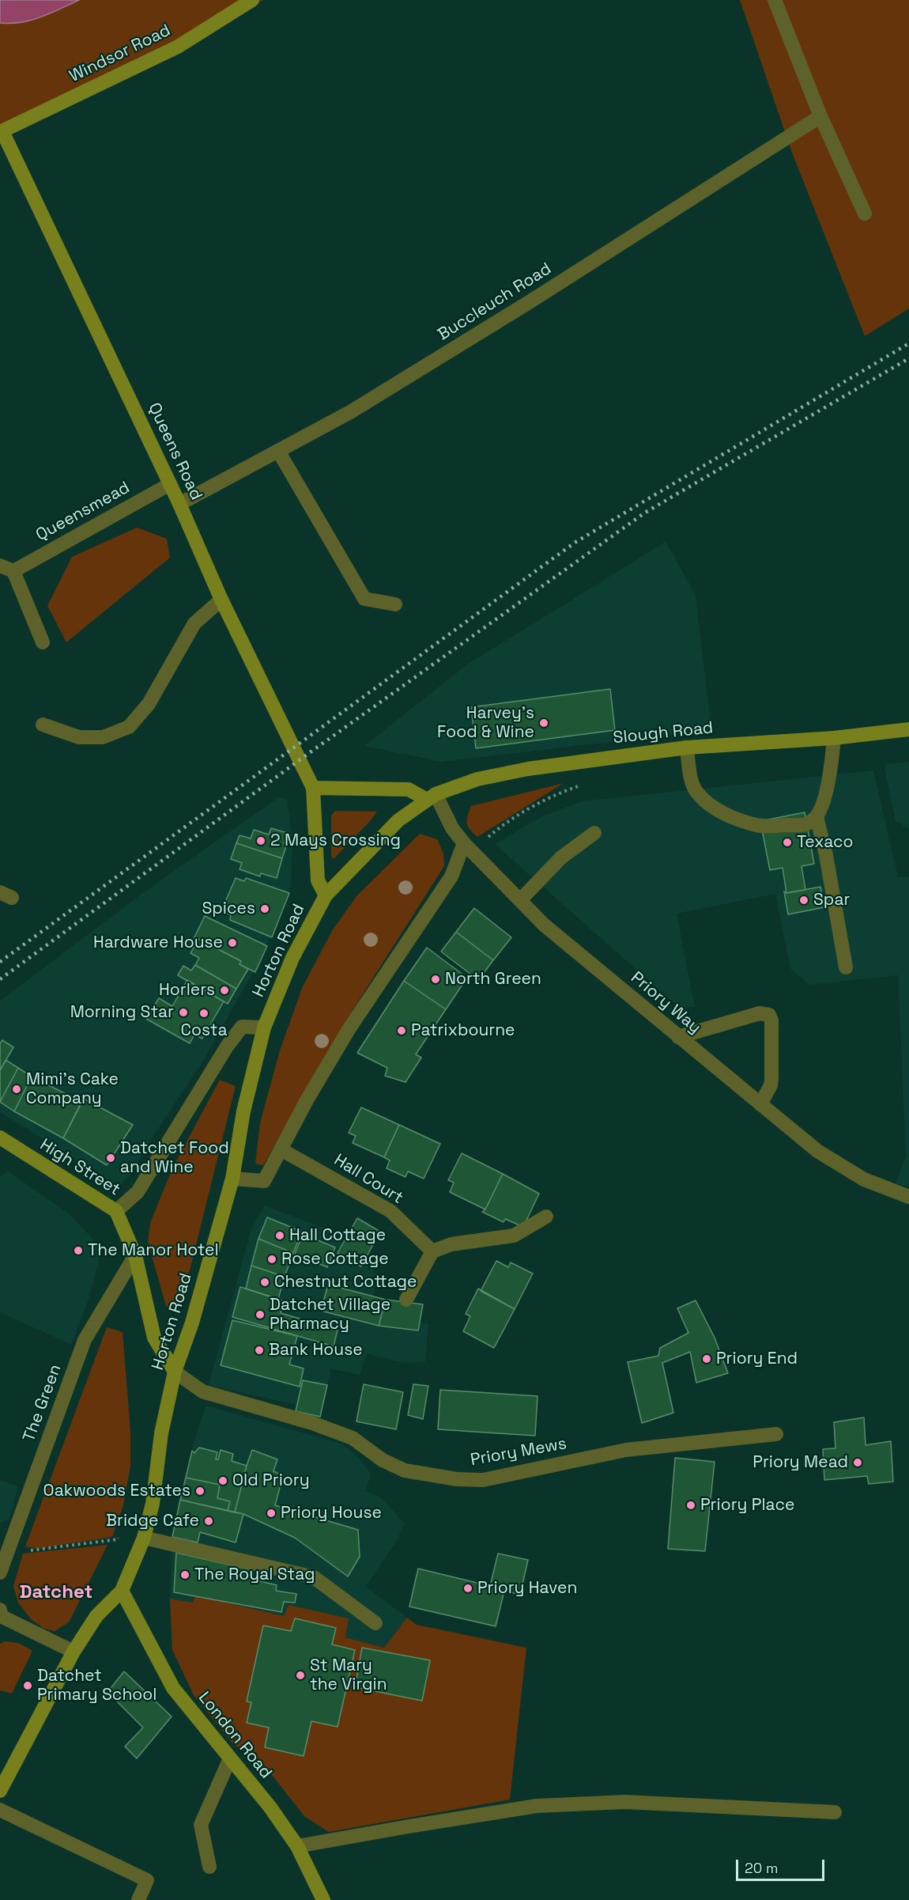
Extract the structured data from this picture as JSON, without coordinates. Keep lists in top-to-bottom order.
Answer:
{
  "streets": {
    "main road": [
      "Windsor Road",
      "Queens Road",
      "Slough Road",
      "Horton Road",
      "High Street",
      "London Road"
    ],
    "street": [
      "Buccleuch Road",
      "Queensmead",
      "Priory Way",
      "Hall Court",
      "The Green",
      "Priory Mews"
    ]
  },
  "crossings": [
    ["Windsor Road", "Queens Road"],
    ["Buccleuch Road", "Queens Road"],
    ["Queens Road", "Queensmead"],
    ["Queens Road", "Horton Road"],
    ["Slough Road", "Horton Road"],
    ["Slough Road", "Priory Way"],
    ["Horton Road", "Priory Way"],
    ["Horton Road", "High Street"],
    ["Horton Road", "Priory Mews"],
    ["Horton Road", "London Road"],
    ["High Street", "The Green"],
    ["High Street", "Priory Mews"]
  ],
  "districts": ["Datchet"],
  "places": [
    "Harvey's Food & Wine",
    "2 Mays Crossing",
    "Texaco",
    "Spar",
    "Spices",
    "Hardware House",
    "North Green",
    "Horlers",
    "Morning Star",
    "Costa",
    "Patrixbourne",
    "Mimi's Cake Company",
    "Datchet Food and Wine",
    "Hall Cottage",
    "The Manor Hotel",
    "Rose Cottage",
    "Chestnut Cottage",
    "Datchet Village Pharmacy",
    "Bank House",
    "Priory End",
    "Priory Mead",
    "Old Priory",
    "Oakwoods Estates",
    "Priory Place",
    "Priory House",
    "Bridge Cafe",
    "The Royal Stag",
    "Priory Haven",
    "St Mary the Virgin",
    "Datchet Primary School"
  ],
  "scale_bar": "20 m"
}
